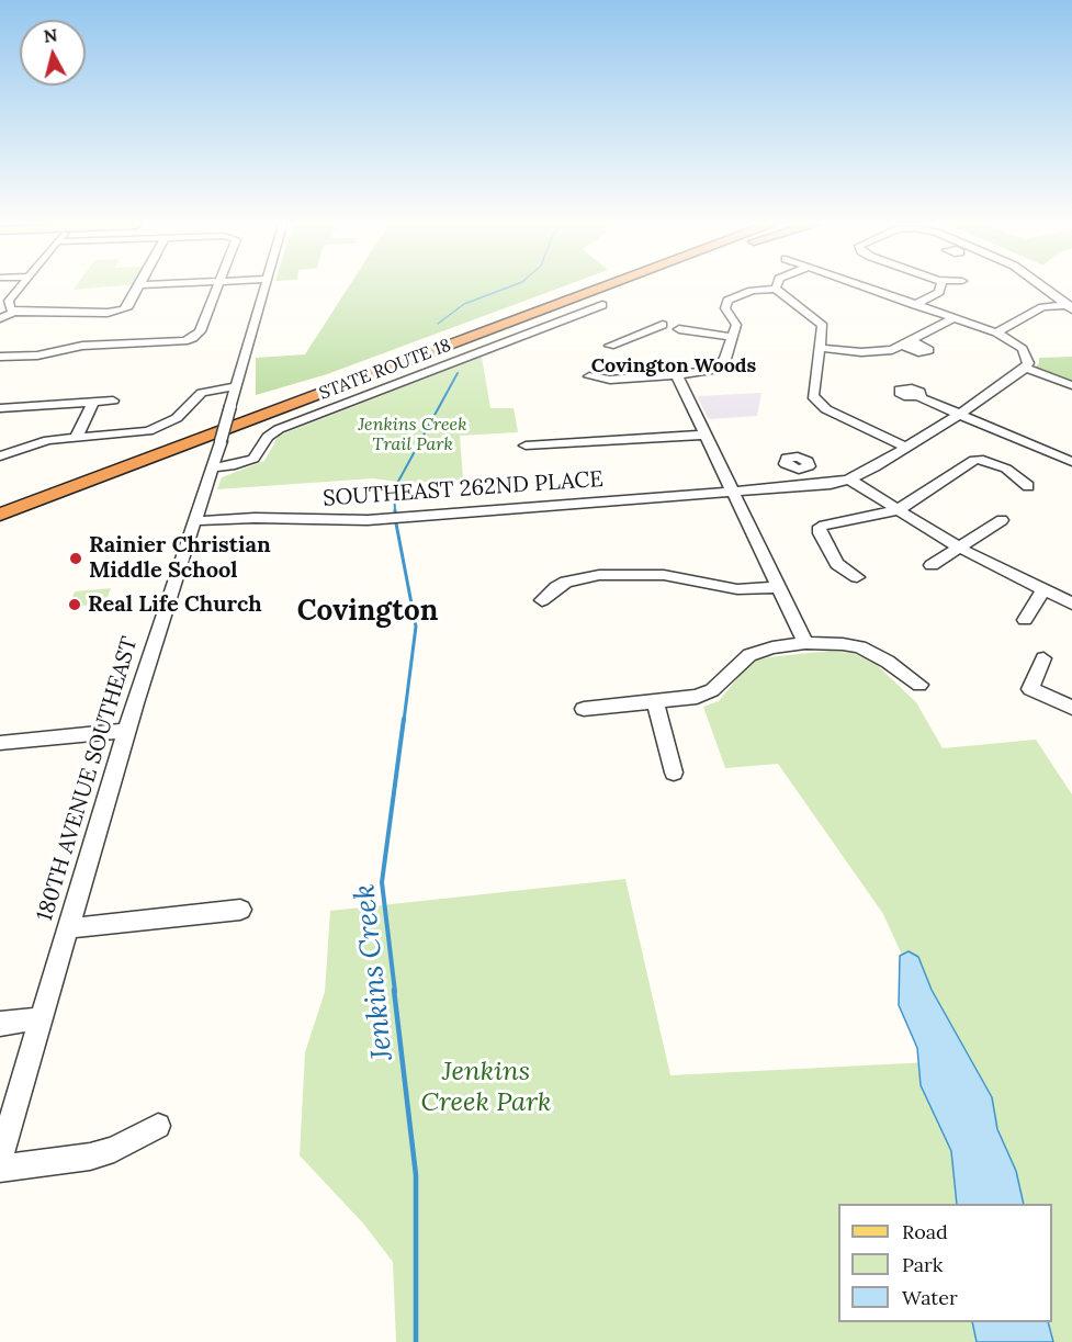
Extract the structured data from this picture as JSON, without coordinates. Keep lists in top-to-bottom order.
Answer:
{
  "streets": {
    "highway": ["STATE ROUTE 18"],
    "street": ["SOUTHEAST 262ND PLACE", "180TH AVENUE SOUTHEAST"]
  },
  "crossings": [
    ["SOUTHEAST 262ND PLACE", "180TH AVENUE SOUTHEAST"]
  ],
  "districts": ["Covington Woods", "Covington"],
  "water": ["Jenkins Creek"],
  "parks": ["Jenkins Creek Trail Park", "Jenkins Creek Park"],
  "places": ["Rainier Christian Middle School", "Real Life Church"],
  "legend": ["Road", "Park", "Water"],
  "north": "top"
}
